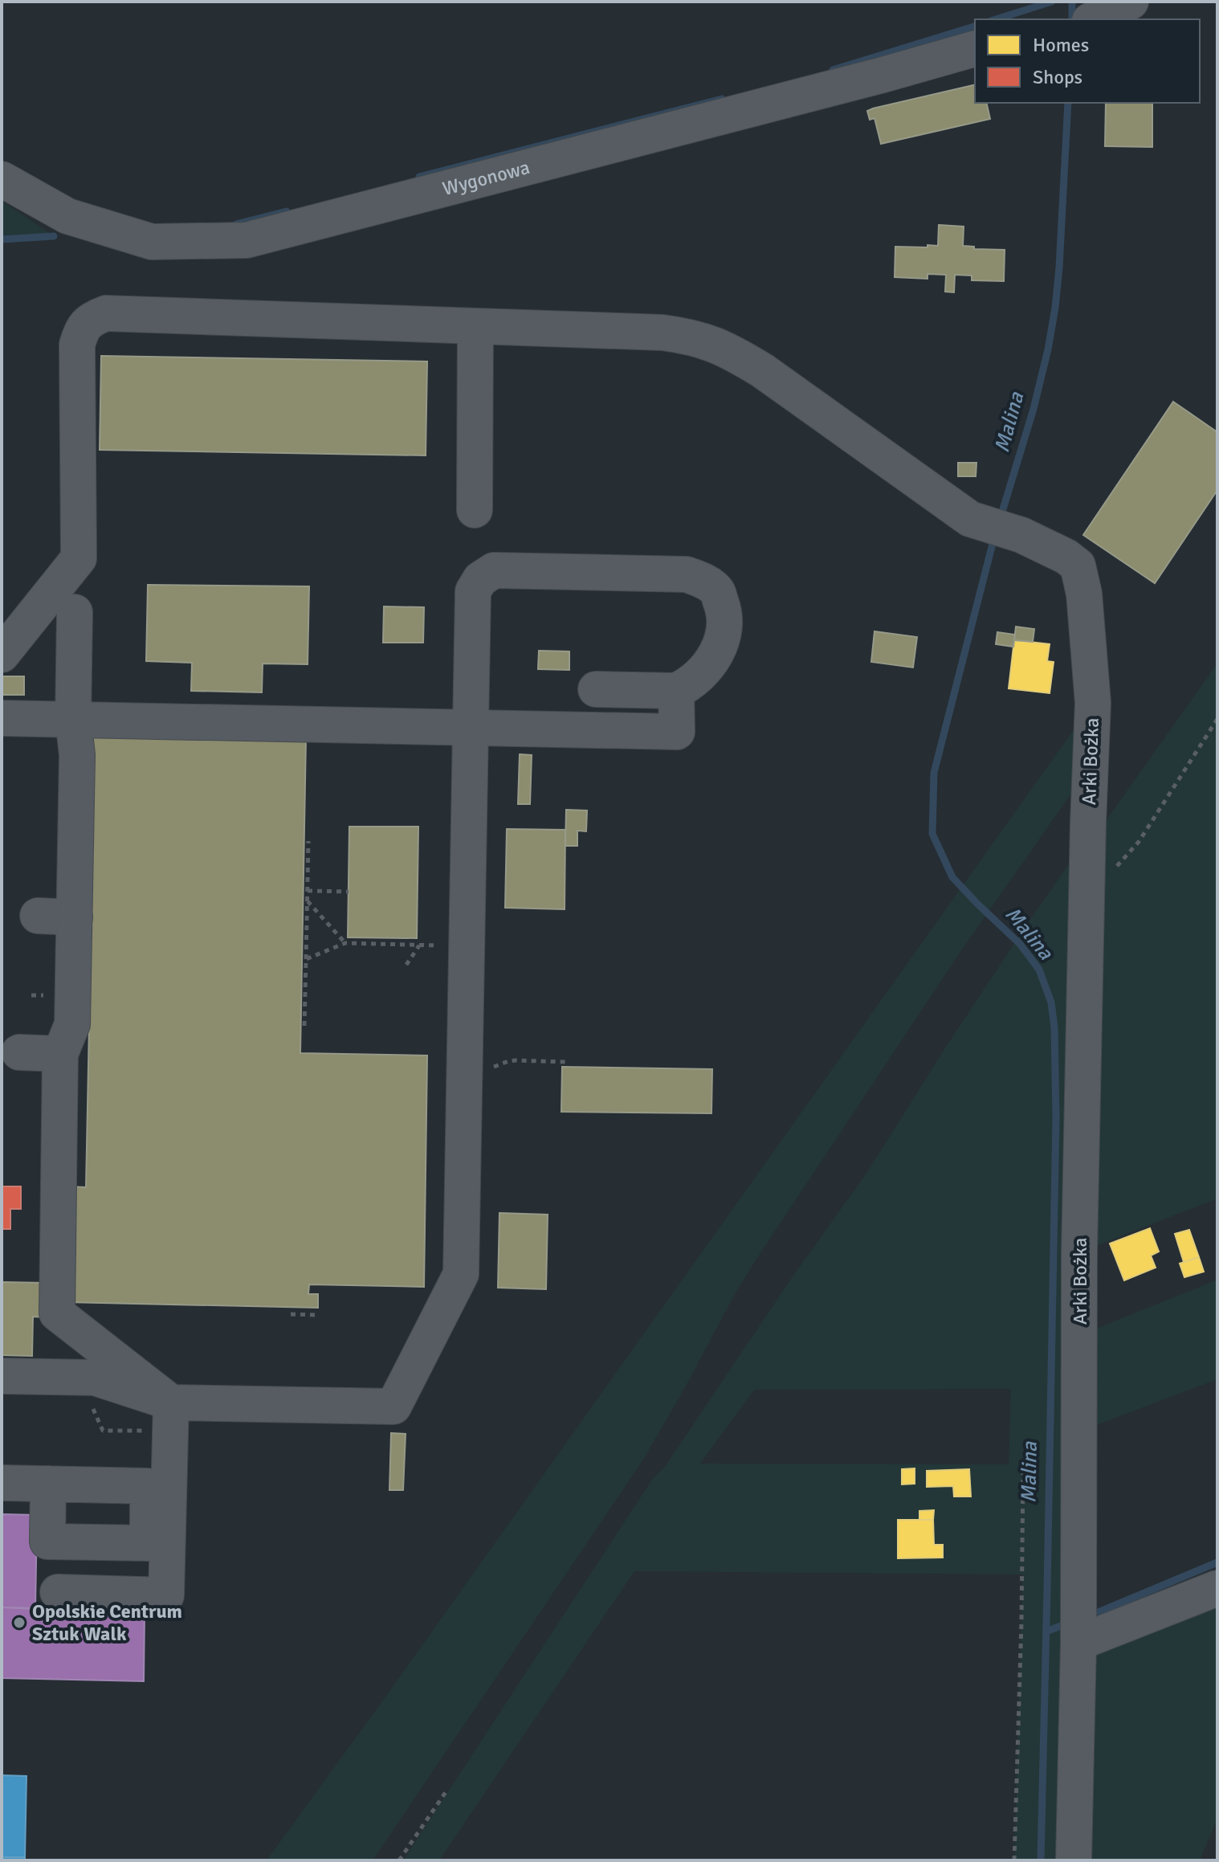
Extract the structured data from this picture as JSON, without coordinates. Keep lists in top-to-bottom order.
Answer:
{
  "streets": {
    "street": ["Wygonowa", "Arki Bożka"]
  },
  "water": ["Malina"],
  "places": ["Opolskie Centrum Sztuk Walk"],
  "legend": ["Homes", "Shops"]
}
